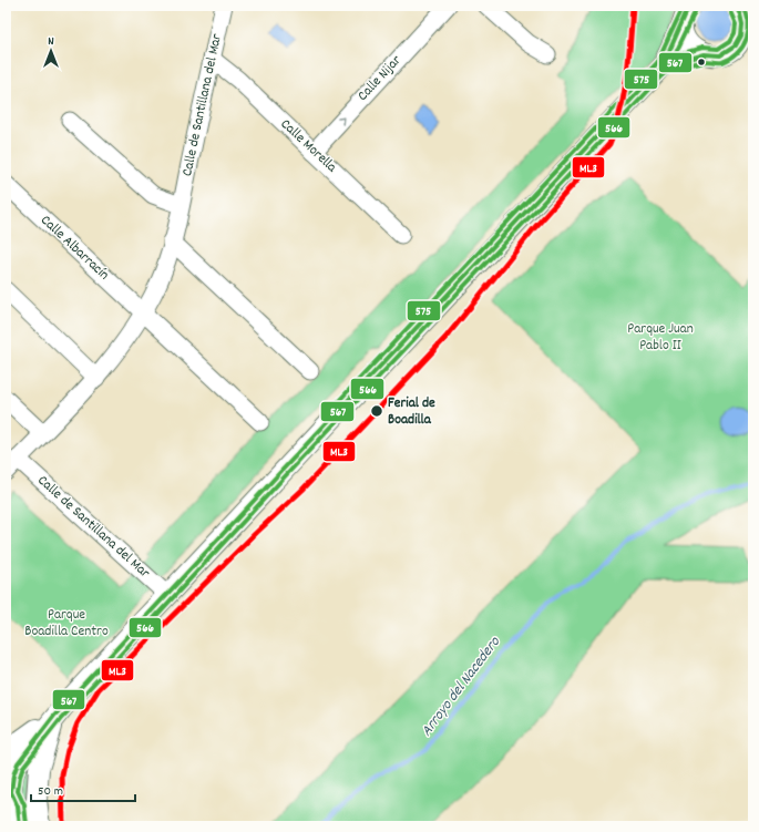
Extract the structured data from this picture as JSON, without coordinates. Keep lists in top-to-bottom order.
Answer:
{
  "streets": {
    "street": [
      "Calle Nijar",
      "Calle de Santillana del Mar",
      "Calle Morella",
      "Calle Albarracín"
    ]
  },
  "crossings": [
    ["Calle Nijar", "Calle Morella"],
    ["Calle de Santillana del Mar", "Calle Morella"],
    ["Calle de Santillana del Mar", "Calle Albarracín"]
  ],
  "one_way": ["Calle Nijar"],
  "water": ["Arroyo del Nacedero"],
  "parks": ["Parque Juan Pablo II", "Parque Boadilla Centro"],
  "places": ["Ferial de Boadilla"],
  "lines": [
    "transit line ML3",
    "transit line 567",
    "transit line 566",
    "transit line 575"
  ],
  "scale_bar": "50 m",
  "north": "top"
}
